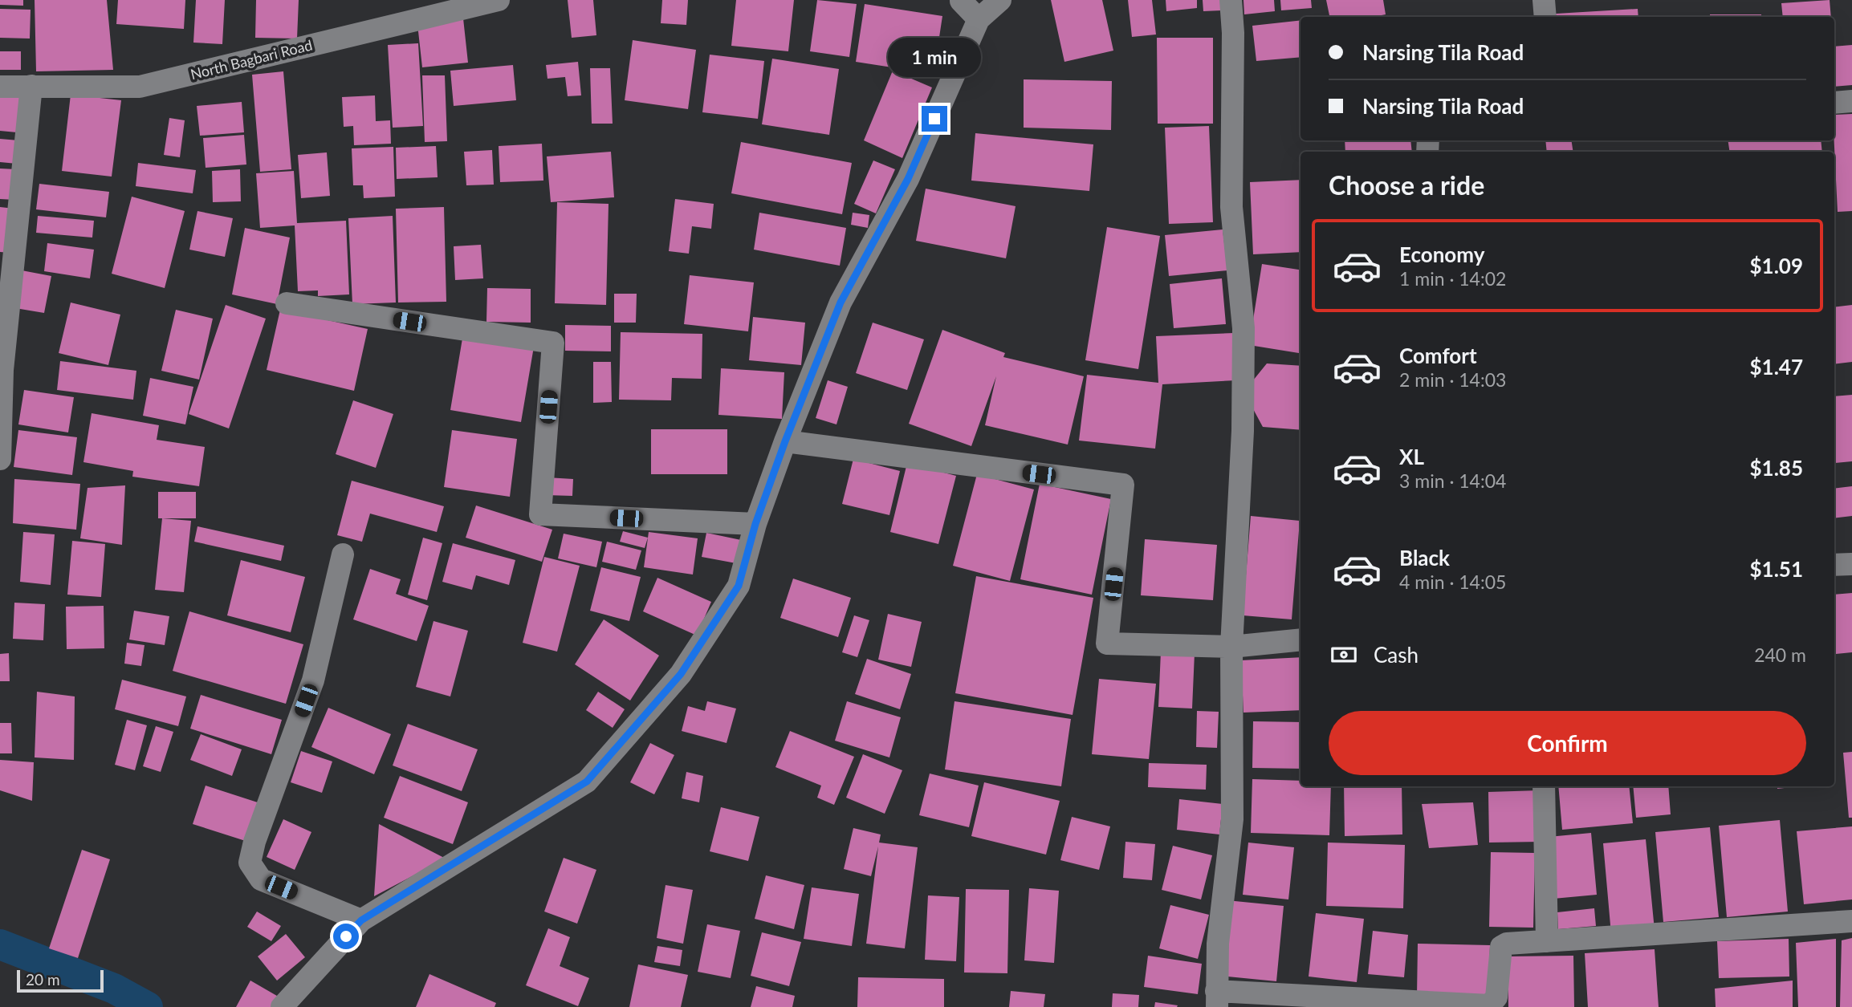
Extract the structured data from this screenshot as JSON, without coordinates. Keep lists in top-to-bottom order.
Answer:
{
  "streets": {
    "street": ["North Bagbari Road"]
  },
  "scale_bar": "20 m",
  "page": {
    "banner": ["Narsing Tila Road", "Narsing Tila Road"],
    "bubble": "1 min",
    "heading": "Choose a ride",
    "list": [
      {
        "name": "Economy",
        "note": "1 min · 14:02",
        "value": "$1.09"
      },
      {
        "name": "Comfort",
        "note": "2 min · 14:03",
        "value": "$1.47"
      },
      {
        "name": "XL",
        "note": "3 min · 14:04",
        "value": "$1.85"
      },
      {
        "name": "Black",
        "note": "4 min · 14:05",
        "value": "$1.51"
      }
    ],
    "pay": ["Cash", "240 m"],
    "buttons": "Confirm",
    "scale": "20 m"
  }
}
